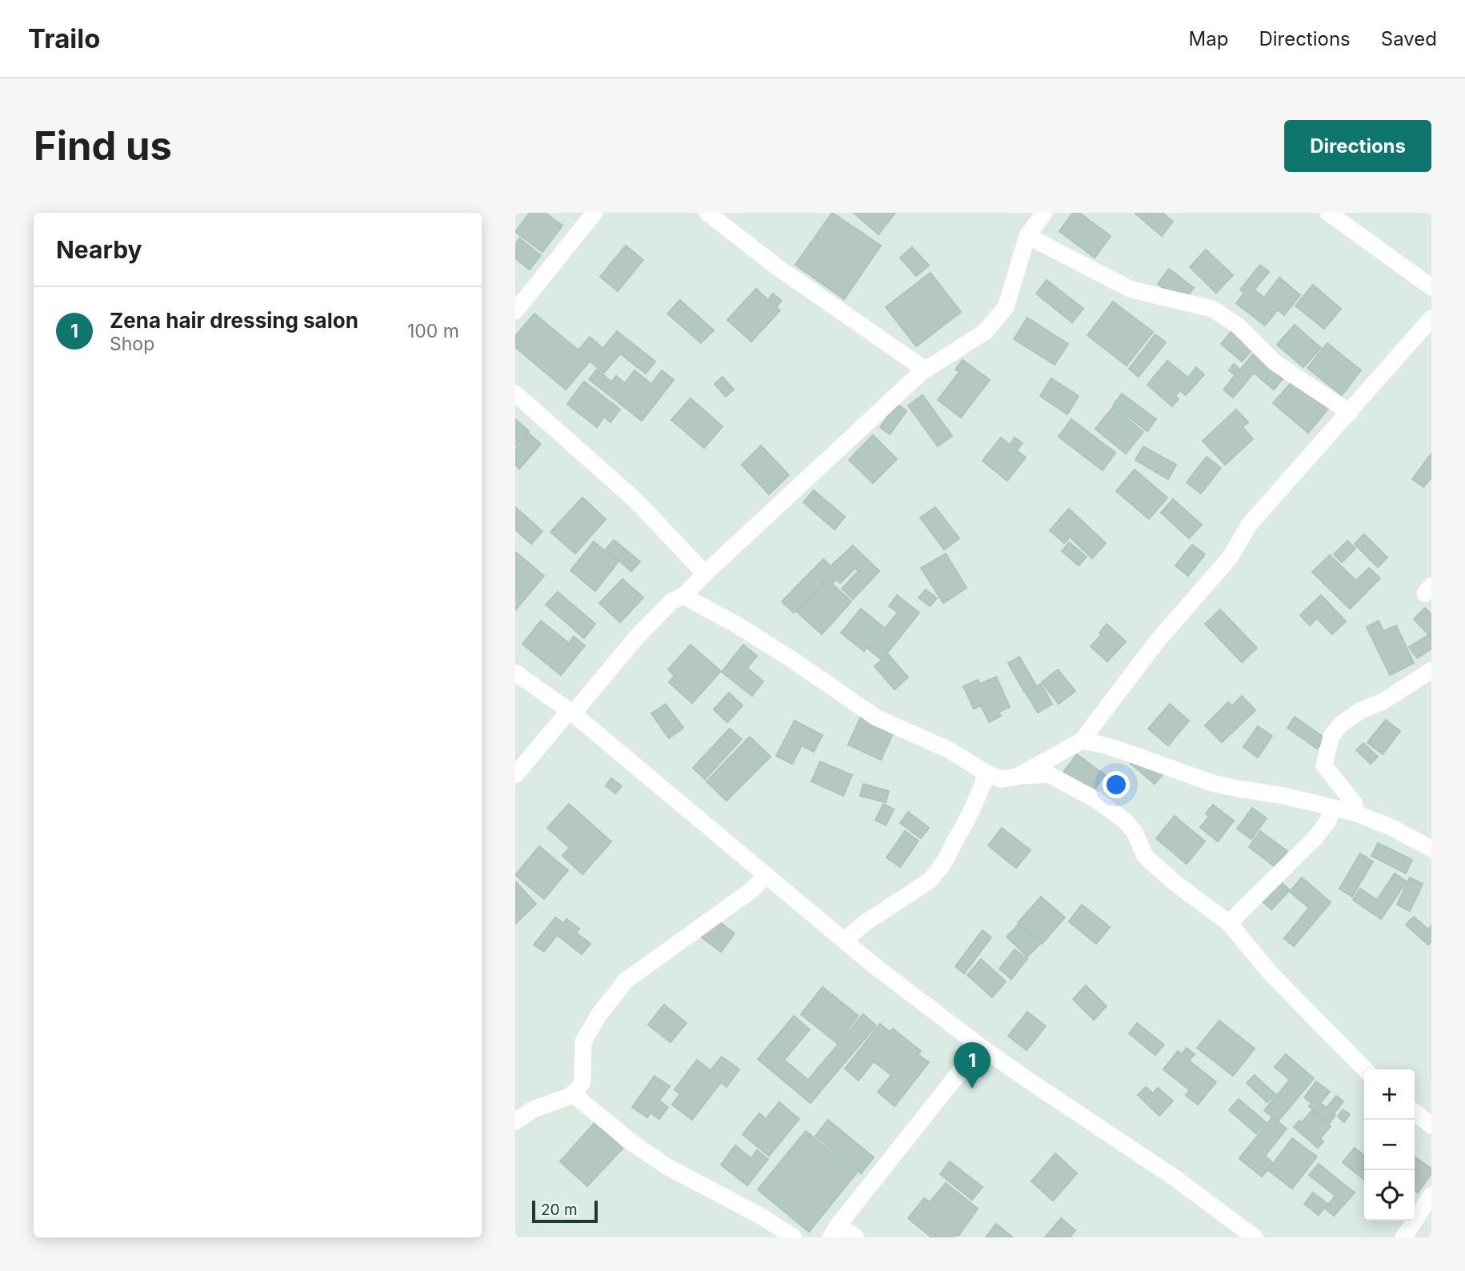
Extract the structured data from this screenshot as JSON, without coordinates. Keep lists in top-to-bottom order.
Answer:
{
  "scale_bar": "20 m",
  "page": {
    "header": "Trailo",
    "nav": ["Map", "Directions", "Saved"],
    "buttons": "Directions",
    "title": "Find us",
    "heading": "Nearby",
    "list": [
      {
        "mark": "1",
        "name": "Zena hair dressing salon",
        "note": "Shop",
        "value": "100 m"
      }
    ],
    "pins": "1",
    "map_buttons": ["+", "−"],
    "scale": "20 m"
  }
}
